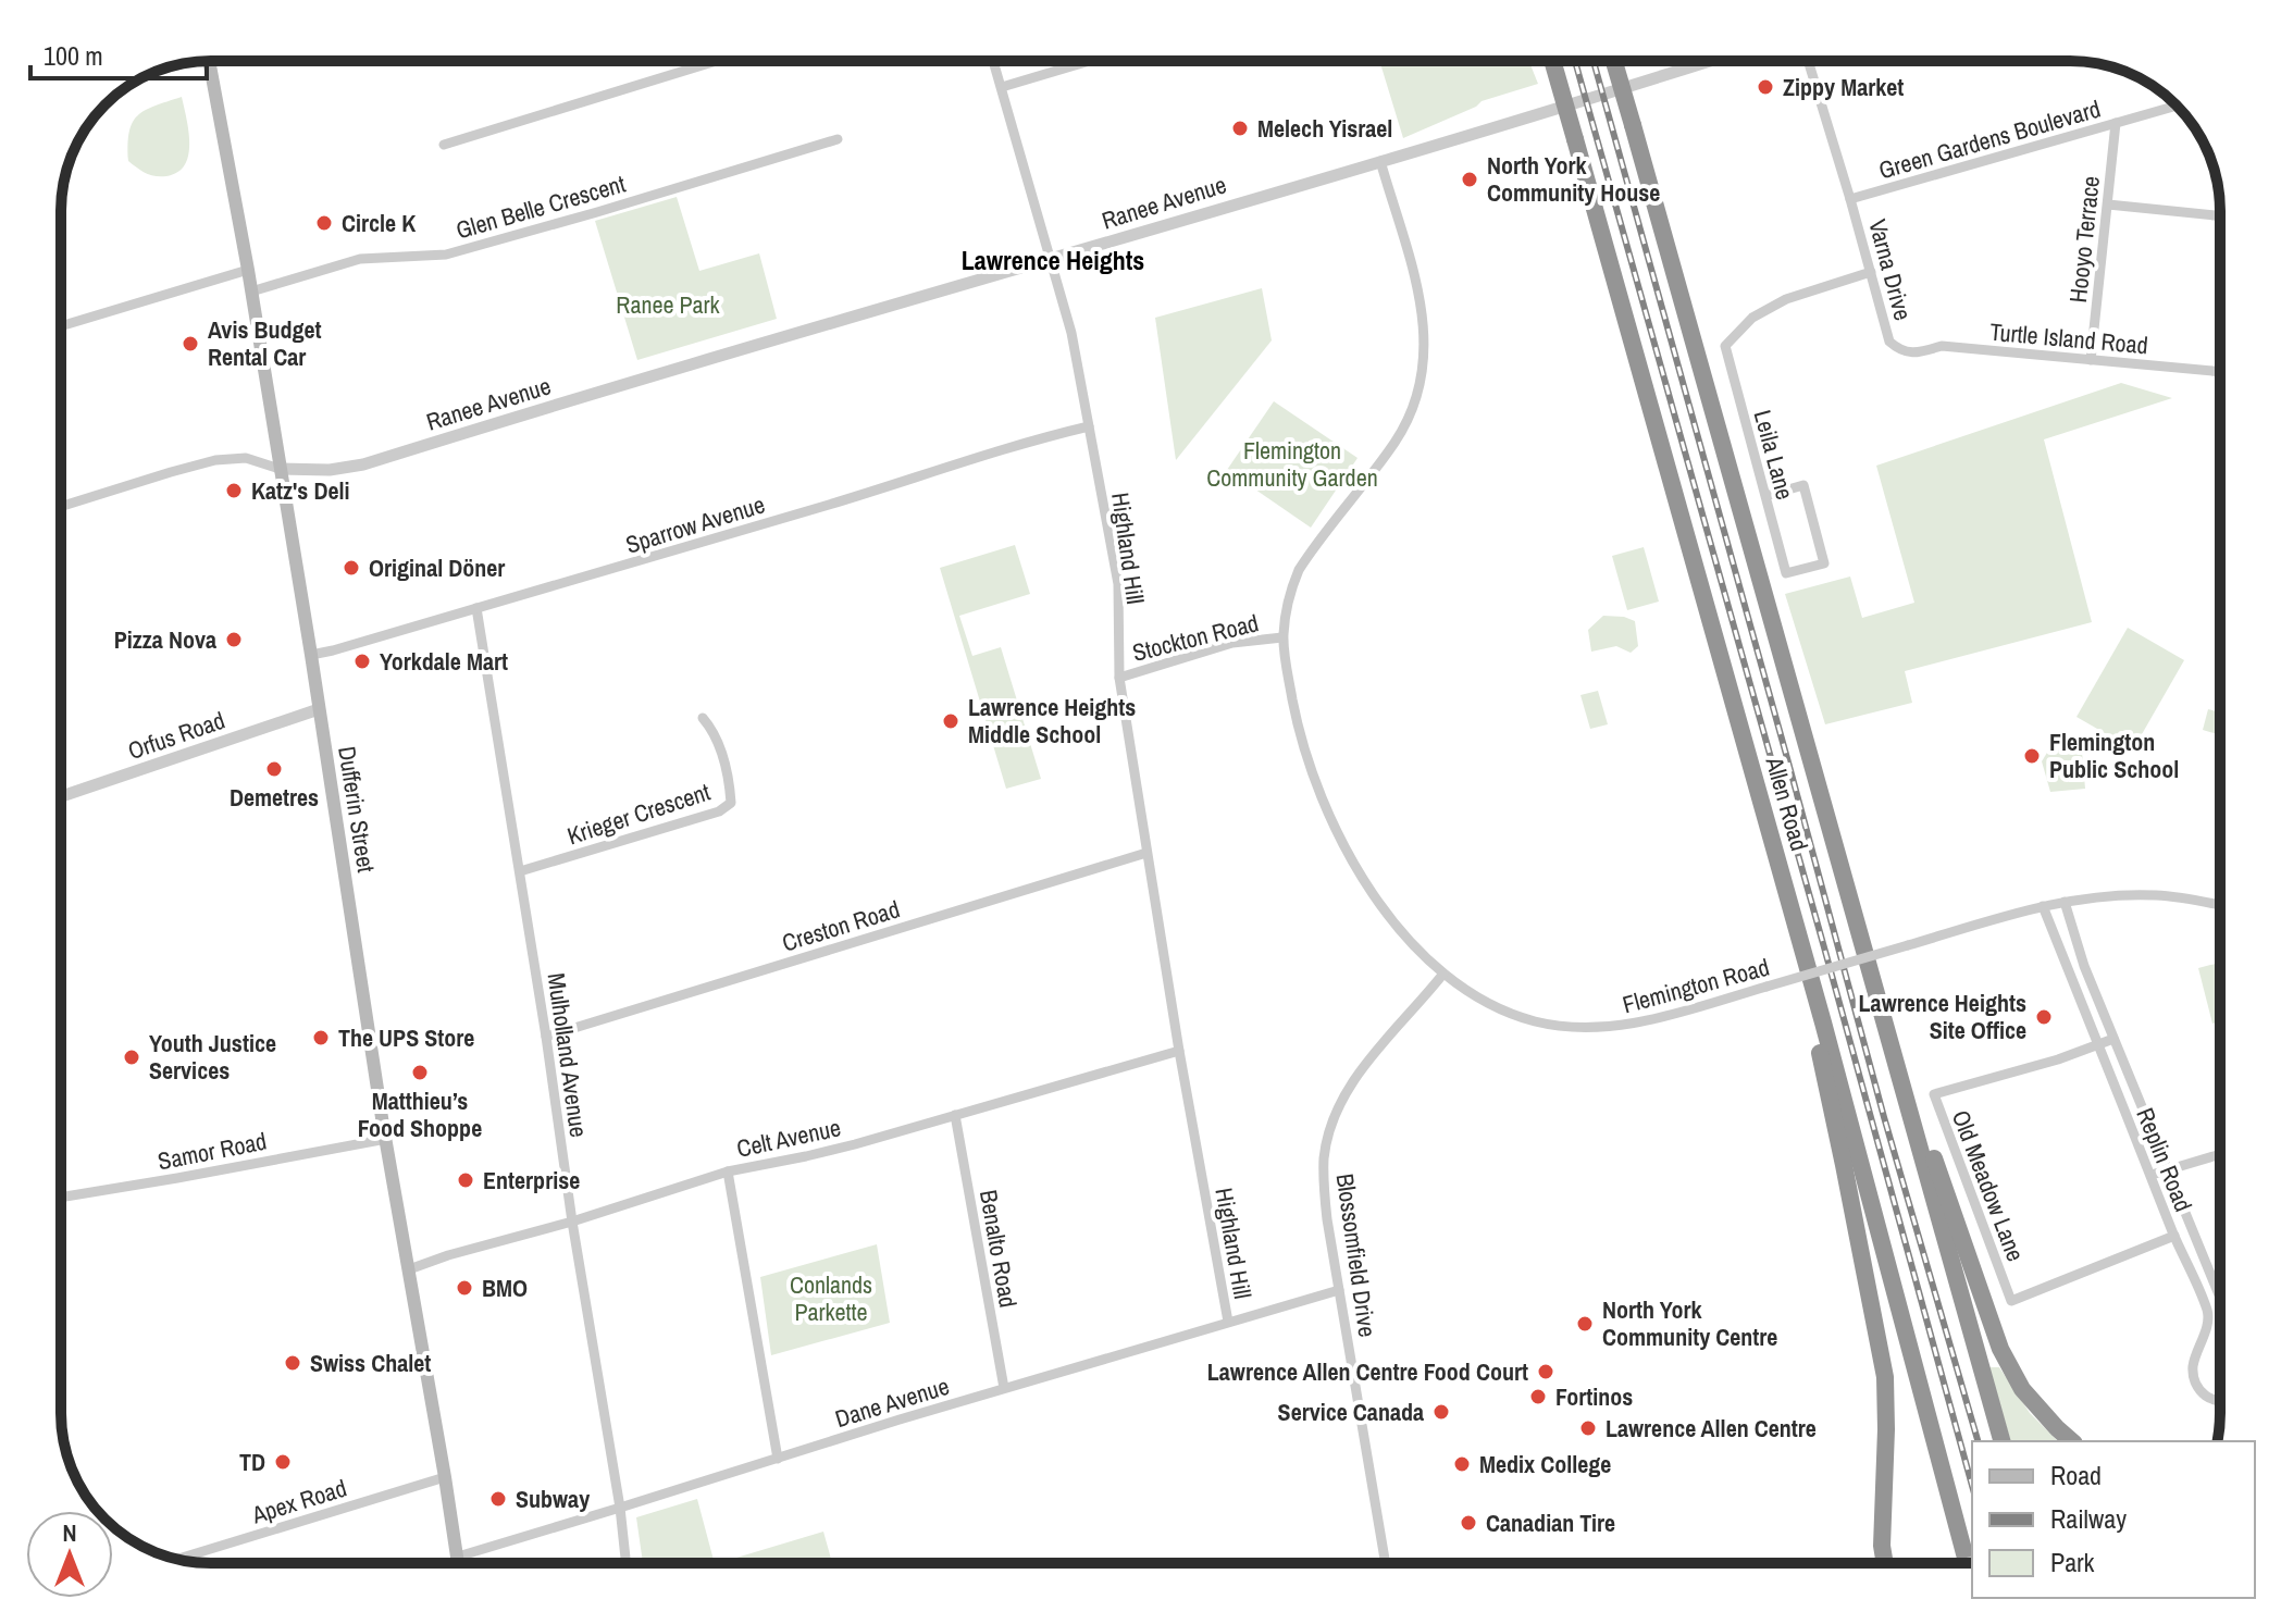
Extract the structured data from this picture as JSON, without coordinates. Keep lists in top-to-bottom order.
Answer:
{
  "streets": {
    "highway": ["Allen Road"],
    "main road": ["Dufferin Street"],
    "street": [
      "Green Gardens Boulevard",
      "Ranee Avenue",
      "Glen Belle Crescent",
      "Hooyo Terrace",
      "Varna Drive",
      "Turtle Island Road",
      "Leila Lane",
      "Sparrow Avenue",
      "Highland Hill",
      "Stockton Road",
      "Orfus Road",
      "Krieger Crescent",
      "Creston Road",
      "Flemington Road",
      "Mulholland Avenue",
      "Celt Avenue",
      "Samor Road",
      "Replin Road",
      "Old Meadow Lane",
      "Benalto Road",
      "Blossomfield Drive",
      "Dane Avenue",
      "Apex Road"
    ]
  },
  "crossings": [
    ["Green Gardens Boulevard", "Hooyo Terrace"],
    ["Green Gardens Boulevard", "Varna Drive"],
    ["Ranee Avenue", "Highland Hill"],
    ["Ranee Avenue", "Dufferin Street"],
    ["Ranee Avenue", "Flemington Road"],
    ["Glen Belle Crescent", "Dufferin Street"],
    ["Hooyo Terrace", "Turtle Island Road"],
    ["Varna Drive", "Turtle Island Road"],
    ["Varna Drive", "Leila Lane"],
    ["Sparrow Avenue", "Highland Hill"],
    ["Sparrow Avenue", "Dufferin Street"],
    ["Sparrow Avenue", "Mulholland Avenue"],
    ["Highland Hill", "Stockton Road"],
    ["Highland Hill", "Creston Road"],
    ["Highland Hill", "Celt Avenue"],
    ["Highland Hill", "Dane Avenue"],
    ["Stockton Road", "Flemington Road"],
    ["Orfus Road", "Dufferin Street"],
    ["Dufferin Street", "Celt Avenue"],
    ["Dufferin Street", "Samor Road"],
    ["Dufferin Street", "Dane Avenue"],
    ["Dufferin Street", "Apex Road"],
    ["Krieger Crescent", "Mulholland Avenue"],
    ["Creston Road", "Mulholland Avenue"],
    ["Flemington Road", "Replin Road"],
    ["Flemington Road", "Blossomfield Drive"],
    ["Mulholland Avenue", "Celt Avenue"],
    ["Mulholland Avenue", "Dane Avenue"],
    ["Celt Avenue", "Benalto Road"],
    ["Replin Road", "Old Meadow Lane"],
    ["Benalto Road", "Dane Avenue"],
    ["Blossomfield Drive", "Dane Avenue"]
  ],
  "districts": ["Lawrence Heights"],
  "parks": ["Ranee Park", "Flemington Community Garden", "Conlands Parkette"],
  "places": [
    "Zippy Market",
    "Melech Yisrael",
    "North York Community House",
    "Circle K",
    "Avis Budget Rental Car",
    "Katz's Deli",
    "Original Döner",
    "Pizza Nova",
    "Yorkdale Mart",
    "Lawrence Heights Middle School",
    "Flemington Public School",
    "Demetres",
    "Lawrence Heights Site Office",
    "The UPS Store",
    "Youth Justice Services",
    "Matthieu’s Food Shoppe",
    "Enterprise",
    "BMO",
    "North York Community Centre",
    "Swiss Chalet",
    "Lawrence Allen Centre Food Court",
    "Fortinos",
    "Service Canada",
    "Lawrence Allen Centre",
    "TD",
    "Medix College",
    "Subway",
    "Canadian Tire"
  ],
  "legend": ["Road", "Railway", "Park"],
  "scale_bar": "100 m",
  "north": "top"
}
